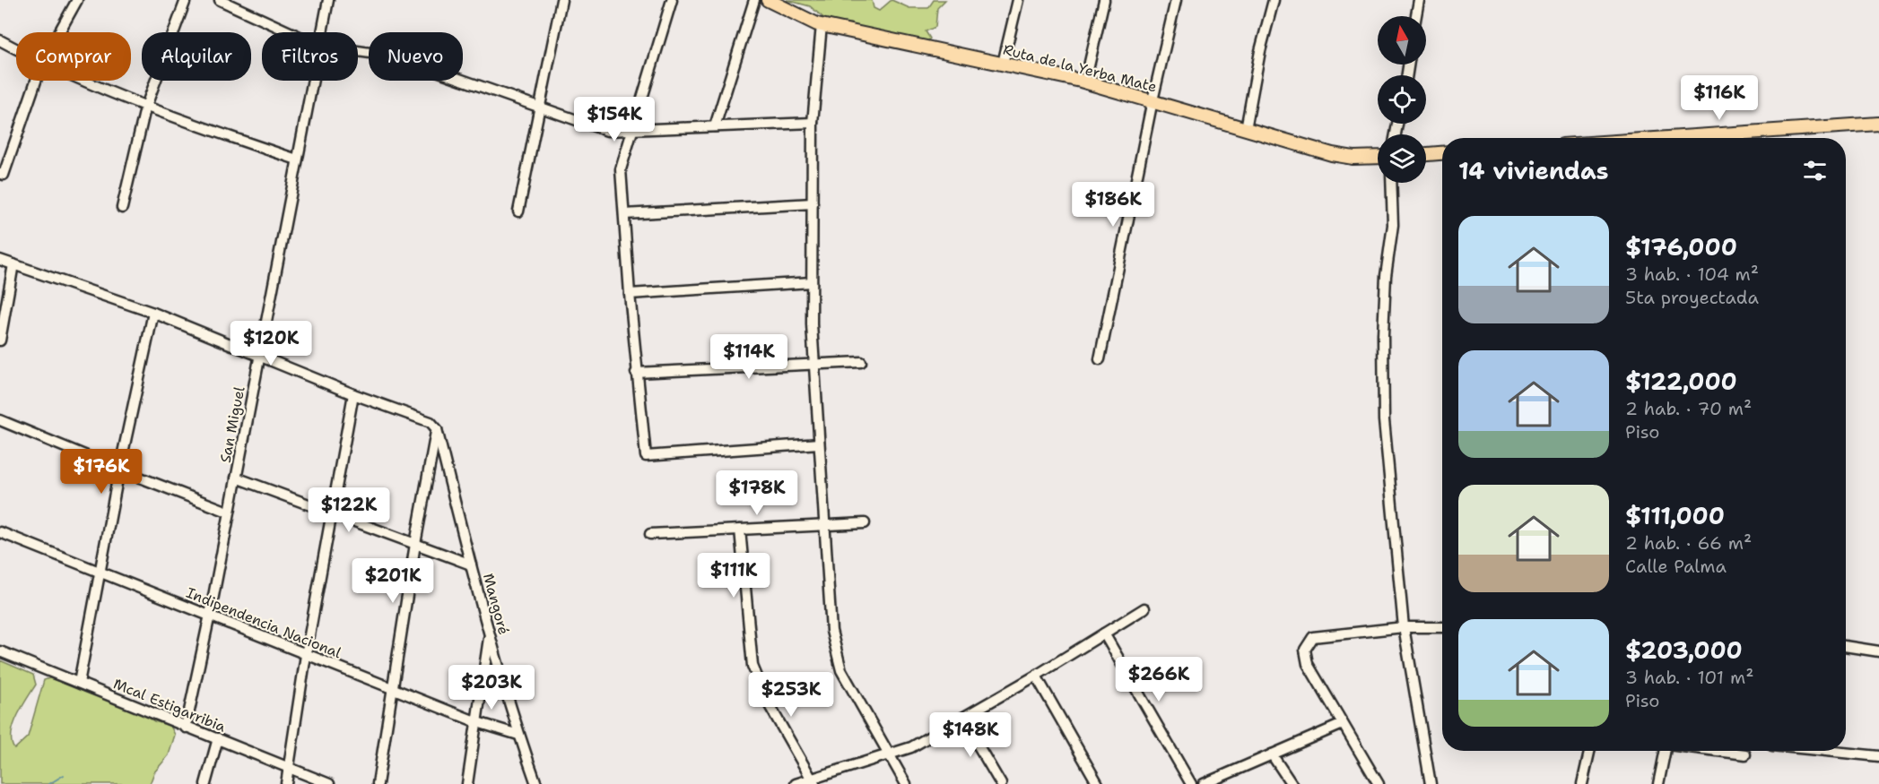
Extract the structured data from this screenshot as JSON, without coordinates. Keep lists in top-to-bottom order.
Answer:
{
  "streets": {
    "main road": ["Ruta de la Yerba Mate"],
    "street": [
      "San Miguel",
      "Mangoré",
      "Indipendencia Nacional",
      "Mcal Estigarribia"
    ]
  },
  "crossings": [
    ["San Miguel", "Indipendencia Nacional"],
    ["San Miguel", "Mcal Estigarribia"],
    ["Mangoré", "Indipendencia Nacional"]
  ],
  "north": "top",
  "page": {
    "chip": [
      "Comprar",
      "Alquilar",
      "Filtros",
      "Nuevo"
    ],
    "price": [
      "$116K",
      "$154K",
      "$186K",
      "$120K",
      "$114K",
      "$176K",
      "$178K",
      "$122K",
      "$111K",
      "$201K",
      "$266K",
      "$203K",
      "$253K",
      "$148K"
    ],
    "heading": "14 viviendas",
    "list": [
      {
        "name": "$176,000",
        "note": "3 hab. · 104 m² · 5ta proyectada"
      },
      {
        "name": "$122,000",
        "note": "2 hab. · 70 m² · Piso"
      },
      {
        "name": "$111,000",
        "note": "2 hab. · 66 m² · Calle Palma"
      },
      {
        "name": "$203,000",
        "note": "3 hab. · 101 m² · Piso"
      }
    ]
  }
}
